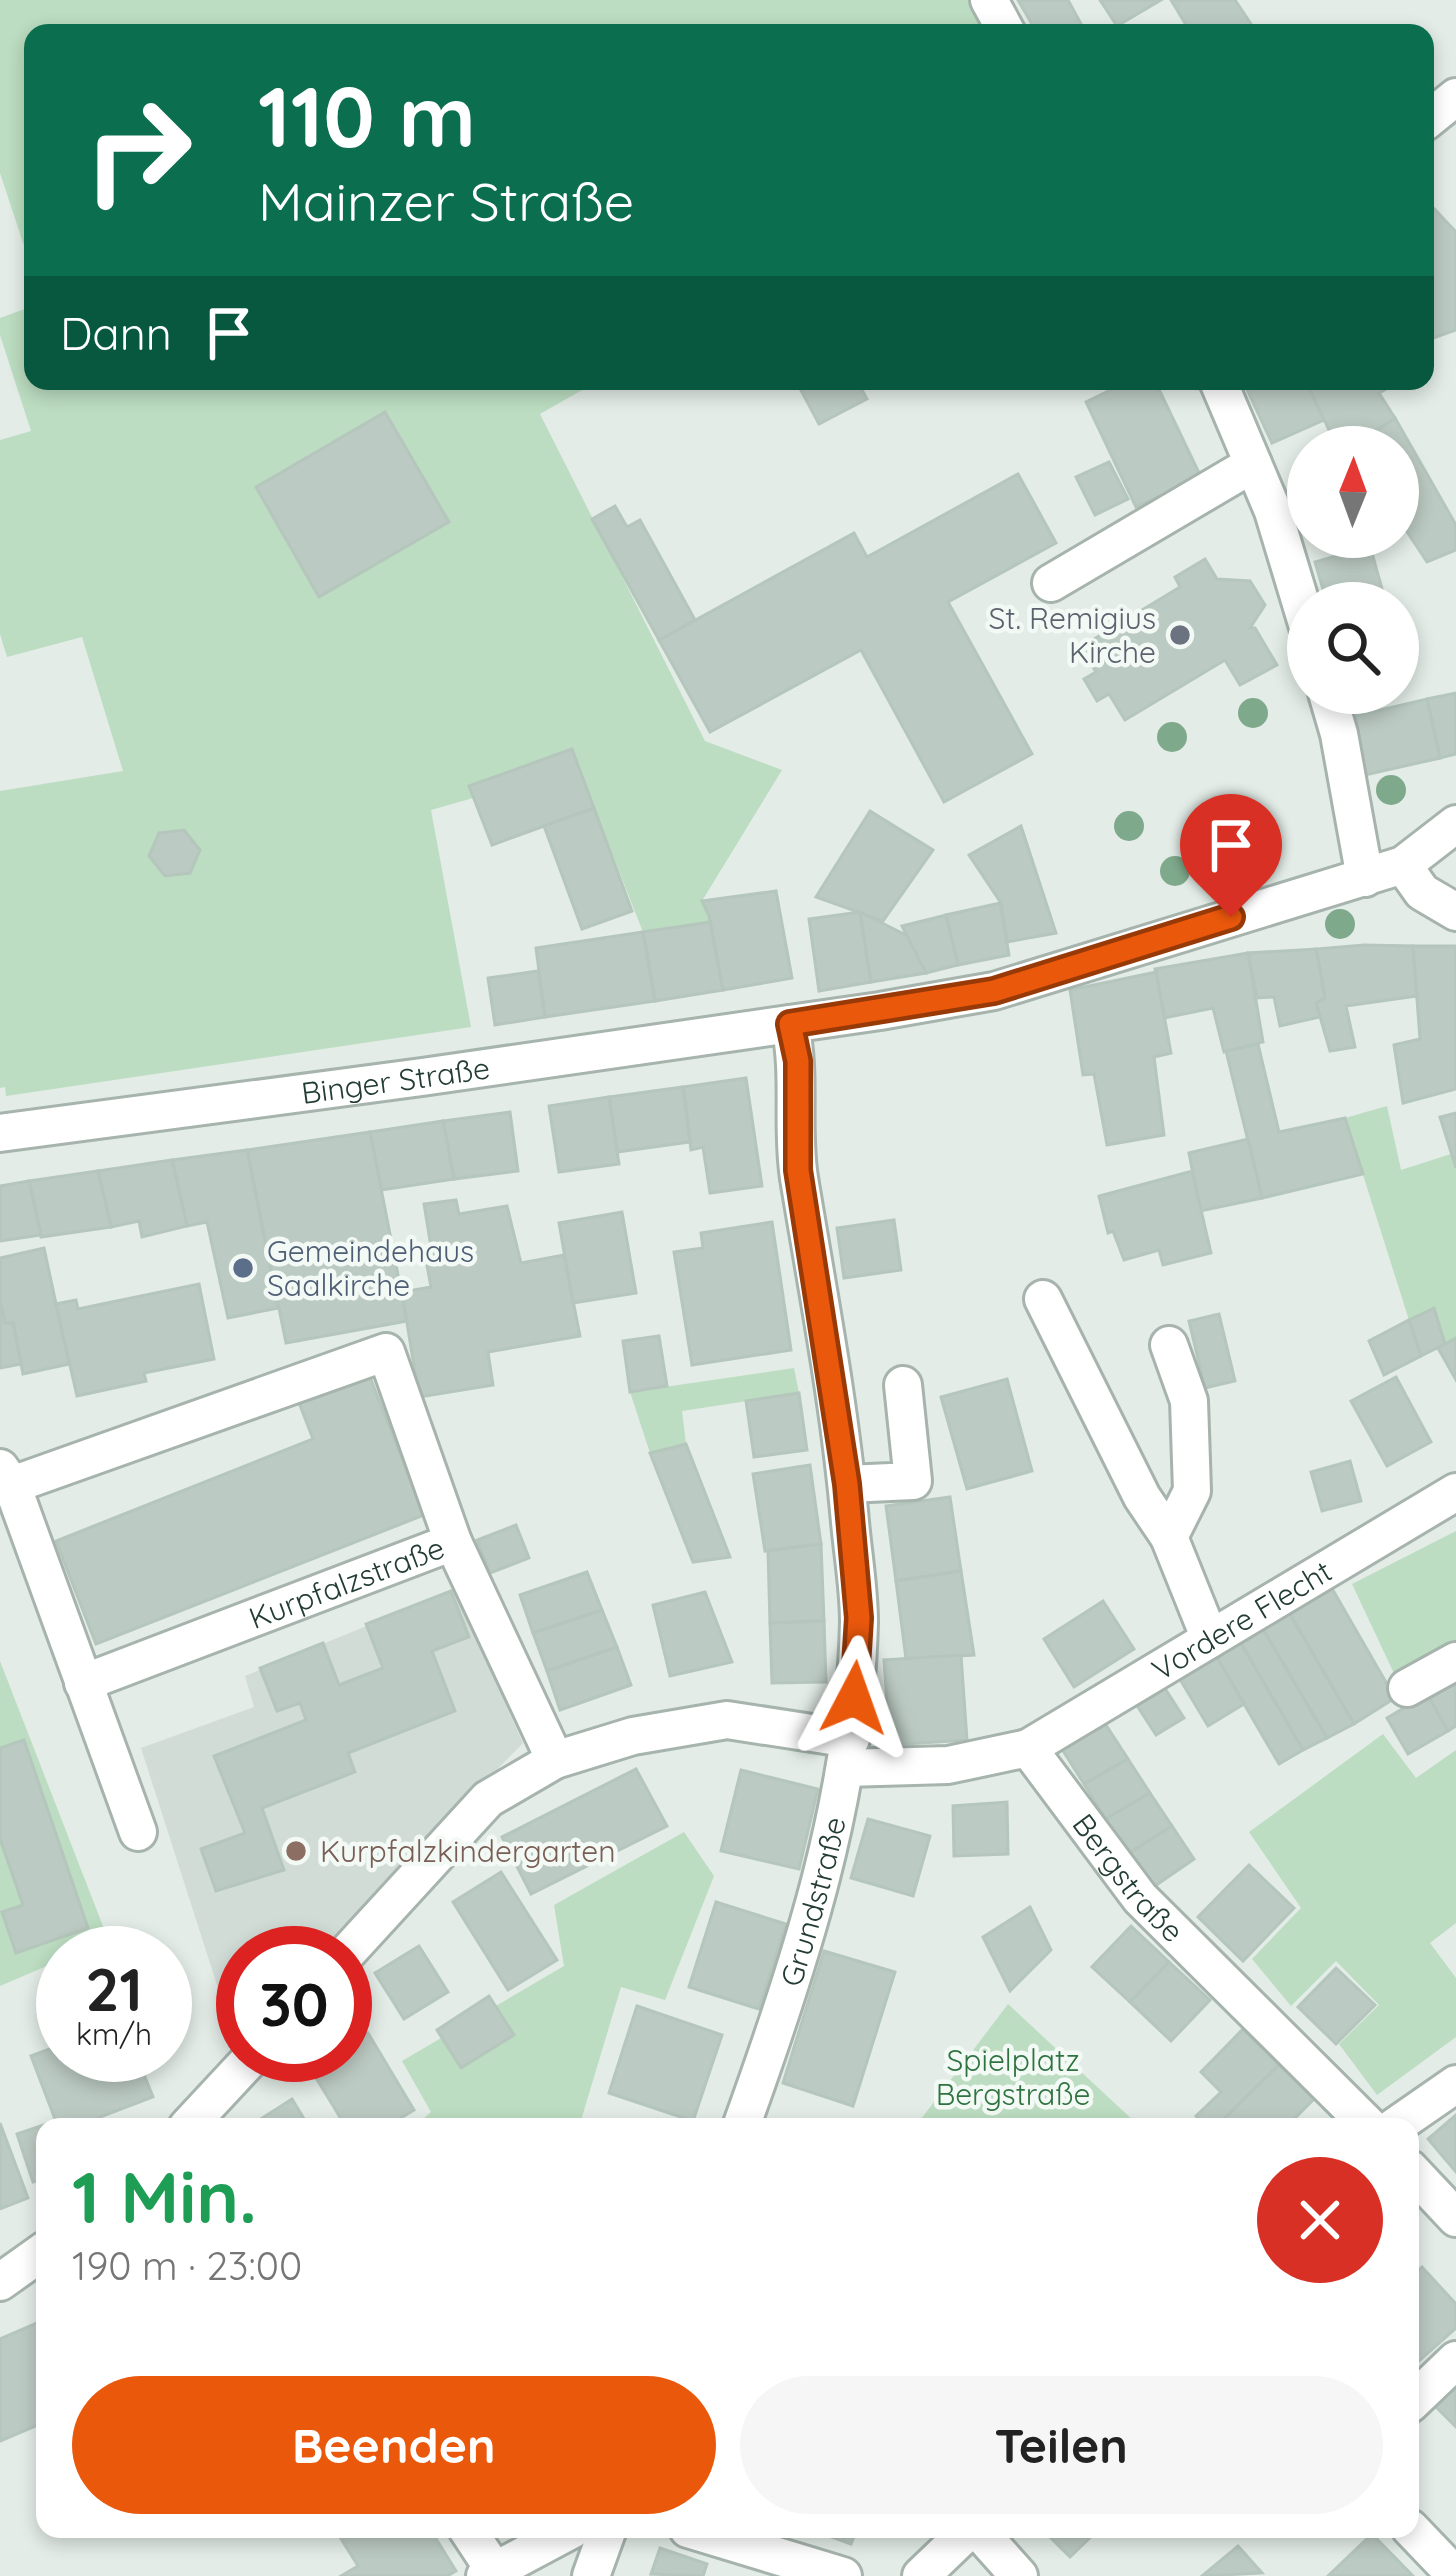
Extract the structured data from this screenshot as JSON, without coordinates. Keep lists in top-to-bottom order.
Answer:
{
  "streets": {
    "street": [
      "Binger Straße",
      "Kurpfalzstraße",
      "Vordere Flecht",
      "Bergstraße",
      "Grundstraße"
    ]
  },
  "crossings": [
    ["Binger Straße", "Grundstraße"],
    ["Vordere Flecht", "Bergstraße"]
  ],
  "parks": ["Spielplatz Bergstraße"],
  "places": ["St. Remigius Kirche", "Gemeindehaus Saalkirche", "Kurpfalzkindergarten"],
  "north": "top",
  "page": {
    "turn": ["110 m", "Mainzer Straße"],
    "then": "Dann",
    "speed": "21 km/h",
    "limit": "30",
    "heading": ["1 Min.", "190 m · 23:00"],
    "buttons": ["Beenden", "Teilen"]
  }
}
